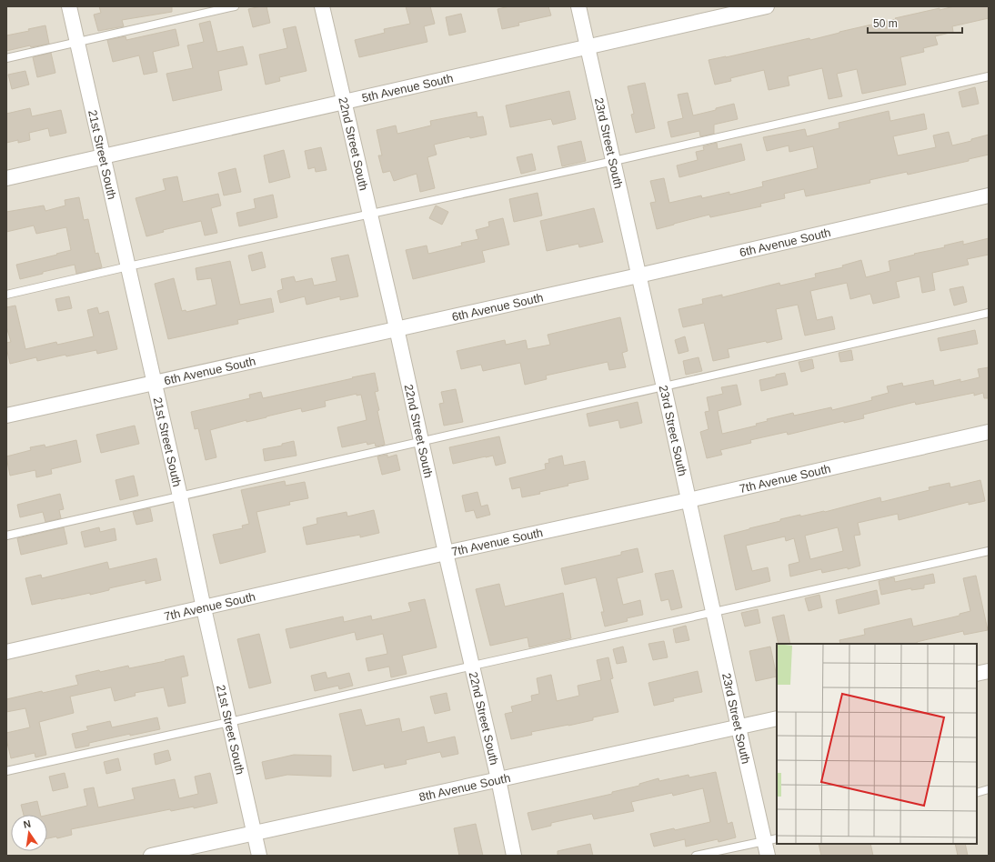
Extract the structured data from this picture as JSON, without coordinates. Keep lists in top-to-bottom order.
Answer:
{
  "streets": {
    "street": [
      "5th Avenue South",
      "22nd Street South",
      "23rd Street South",
      "21st Street South",
      "6th Avenue South",
      "7th Avenue South",
      "8th Avenue South"
    ]
  },
  "crossings": [
    ["5th Avenue South", "22nd Street South"],
    ["5th Avenue South", "23rd Street South"],
    ["5th Avenue South", "21st Street South"],
    ["22nd Street South", "6th Avenue South"],
    ["22nd Street South", "7th Avenue South"],
    ["22nd Street South", "8th Avenue South"],
    ["23rd Street South", "6th Avenue South"],
    ["23rd Street South", "7th Avenue South"],
    ["23rd Street South", "8th Avenue South"],
    ["21st Street South", "6th Avenue South"],
    ["21st Street South", "7th Avenue South"],
    ["21st Street South", "8th Avenue South"]
  ],
  "scale_bar": "50 m",
  "north": "top"
}
